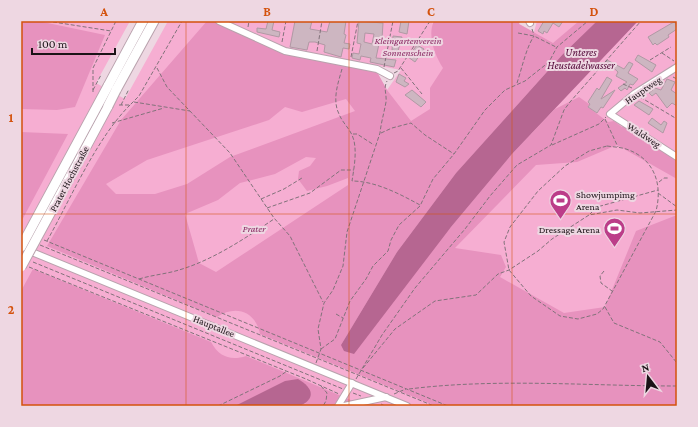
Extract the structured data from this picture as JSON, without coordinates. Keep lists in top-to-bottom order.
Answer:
{
  "streets": {
    "highway": ["Prater Hochstraße"],
    "street": ["Hauptweg", "Waldweg", "Hauptallee"]
  },
  "crossings": [
    ["Hauptweg", "Waldweg"],
    ["Prater Hochstraße", "Hauptallee"]
  ],
  "water": ["Unteres Heustadelwasser"],
  "parks": ["Kleingartenverein Sonnenschein", "Prater"],
  "places": {
    "sports": ["Showjumpimg Arena", "Dressage Arena"]
  },
  "scale_bar": "100 m",
  "north": "top",
  "grid": {
    "columns": [
      "A",
      "B",
      "C",
      "D"
    ],
    "rows": ["1", "2"]
  }
}
